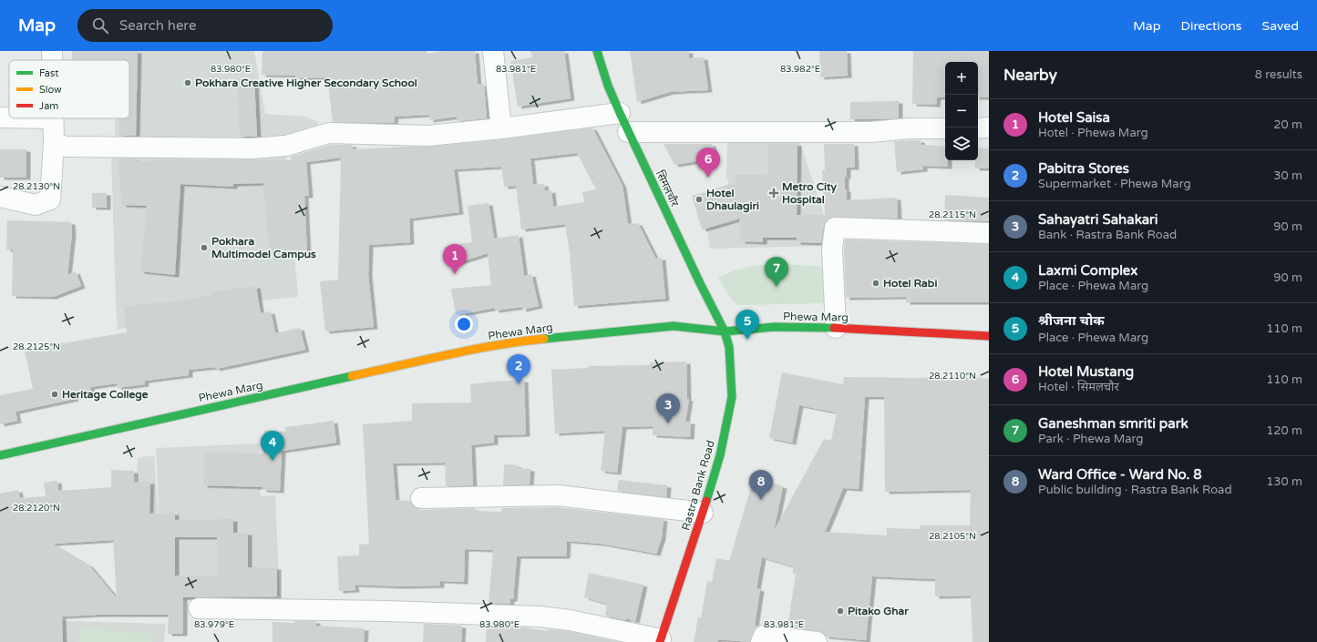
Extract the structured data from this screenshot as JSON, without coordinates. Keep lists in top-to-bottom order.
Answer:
{
  "streets": {
    "main road": ["सिमलचौर", "Phewa Marg", "Rastra Bank Road"]
  },
  "crossings": [
    ["सिमलचौर", "Phewa Marg"],
    ["सिमलचौर", "Rastra Bank Road"],
    ["Phewa Marg", "Rastra Bank Road"]
  ],
  "places": {
    "other": [
      "Pokhara Creative Higher Secondary School",
      "Hotel Dhaulagiri",
      "Pokhara Multimodel Campus",
      "Hotel Rabi",
      "Heritage College",
      "Pitako Ghar"
    ],
    "health": ["Metro City Hospital"]
  },
  "legend": ["Fast", "Slow", "Jam"],
  "page": {
    "header": "Map",
    "search": "Search here",
    "nav": ["Map", "Directions", "Saved"],
    "heading": ["Nearby", "8 results"],
    "map_buttons": ["+", "−"],
    "list": [
      {
        "mark": "1",
        "name": "Hotel Saisa",
        "note": "Hotel · Phewa Marg",
        "value": "20 m"
      },
      {
        "mark": "2",
        "name": "Pabitra Stores",
        "note": "Supermarket · Phewa Marg",
        "value": "30 m"
      },
      {
        "mark": "3",
        "name": "Sahayatri Sahakari",
        "note": "Bank · Rastra Bank Road",
        "value": "90 m"
      },
      {
        "mark": "4",
        "name": "Laxmi Complex",
        "note": "Place · Phewa Marg",
        "value": "90 m"
      },
      {
        "mark": "5",
        "name": "श्रीजना चोक",
        "note": "Place · Phewa Marg",
        "value": "110 m"
      },
      {
        "mark": "6",
        "name": "Hotel Mustang",
        "note": "Hotel · सिमलचौर",
        "value": "110 m"
      },
      {
        "mark": "7",
        "name": "Ganeshman smriti park",
        "note": "Park · Phewa Marg",
        "value": "120 m"
      },
      {
        "mark": "8",
        "name": "Ward Office - Ward No. 8",
        "note": "Public building · Rastra Bank Road",
        "value": "130 m"
      }
    ],
    "pins": [
      "6",
      "1",
      "7",
      "5",
      "2",
      "3",
      "4",
      "8"
    ]
  },
  "coordinates": [
    "83.980°E",
    "83.981°E",
    "83.982°E",
    "28.2130°N",
    "28.2115°N",
    "28.2125°N",
    "28.2110°N",
    "28.2120°N",
    "28.2105°N",
    "83.979°E"
  ]
}
